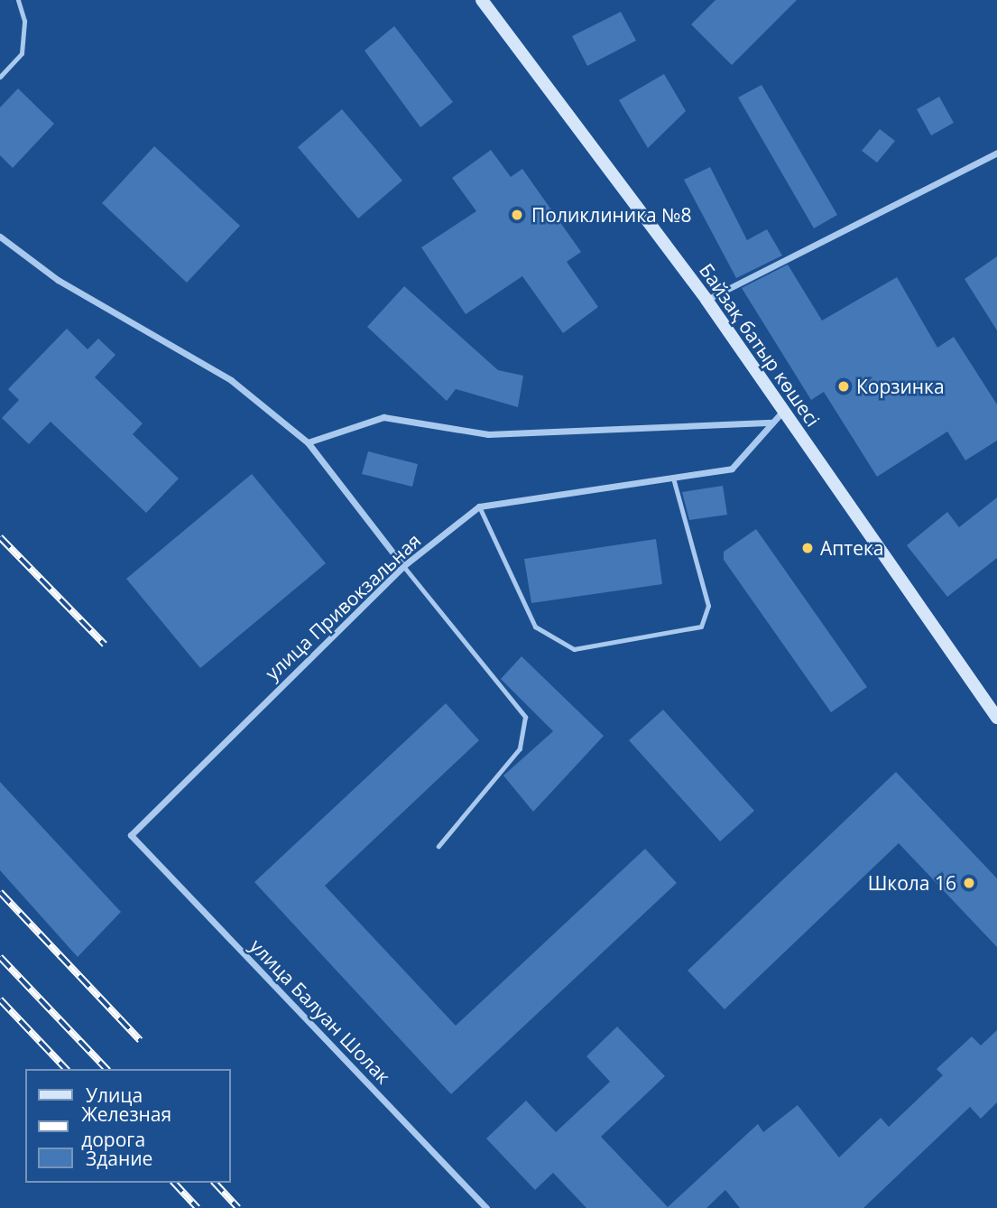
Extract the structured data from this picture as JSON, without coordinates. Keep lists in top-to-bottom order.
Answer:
{
  "streets": {
    "main road": ["Байзақ батыр көшесі"],
    "street": ["улица Привокзальная", "улица Балуан Шолак"]
  },
  "crossings": [
    ["Байзақ батыр көшесі", "улица Привокзальная"],
    ["улица Привокзальная", "улица Балуан Шолак"]
  ],
  "places": [
    "Поликлиника №8",
    "Корзинка",
    "Аптека",
    "Школа 16"
  ],
  "legend": ["Улица", "Железная дорога", "Здание"]
}
